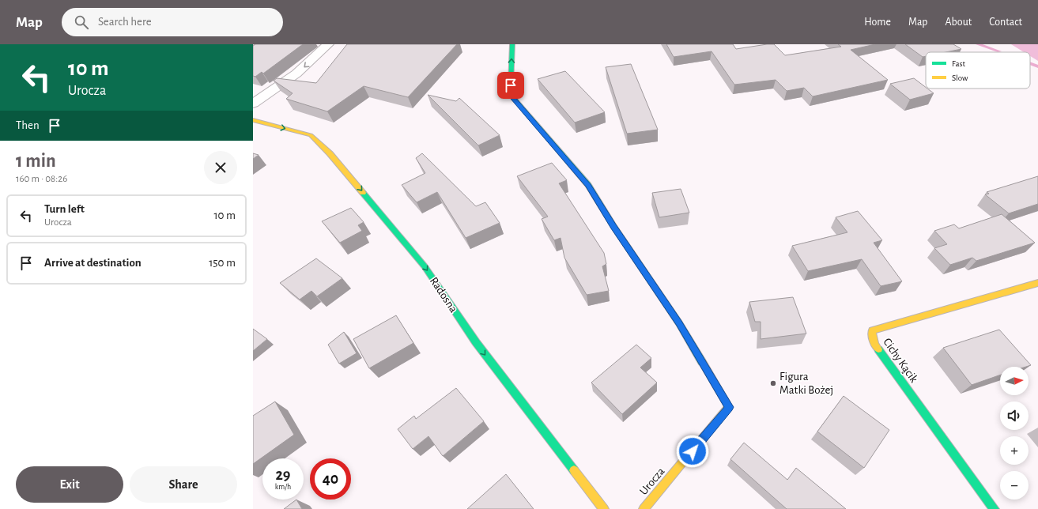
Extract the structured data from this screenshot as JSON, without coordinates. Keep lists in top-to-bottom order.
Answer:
{
  "streets": {
    "street": ["Radosna", "Cichy Kącik", "Urocza"]
  },
  "one_way": ["Radosna", "Urocza"],
  "places": ["Figura Matki Bożej"],
  "legend": ["Fast", "Slow"],
  "north": "right",
  "page": {
    "header": "Map",
    "search": "Search here",
    "nav": [
      "Home",
      "Map",
      "About",
      "Contact"
    ],
    "turn": ["10 m", "Urocza"],
    "then": "Then",
    "heading": ["1 min", "160 m · 08:26"],
    "list": [
      {
        "name": "Turn left",
        "note": "Urocza",
        "value": "10 m"
      },
      {
        "name": "Arrive at destination",
        "value": "150 m"
      }
    ],
    "map_buttons": ["+", "−"],
    "speed": "29 km/h",
    "limit": "40",
    "buttons": ["Exit", "Share"]
  }
}
